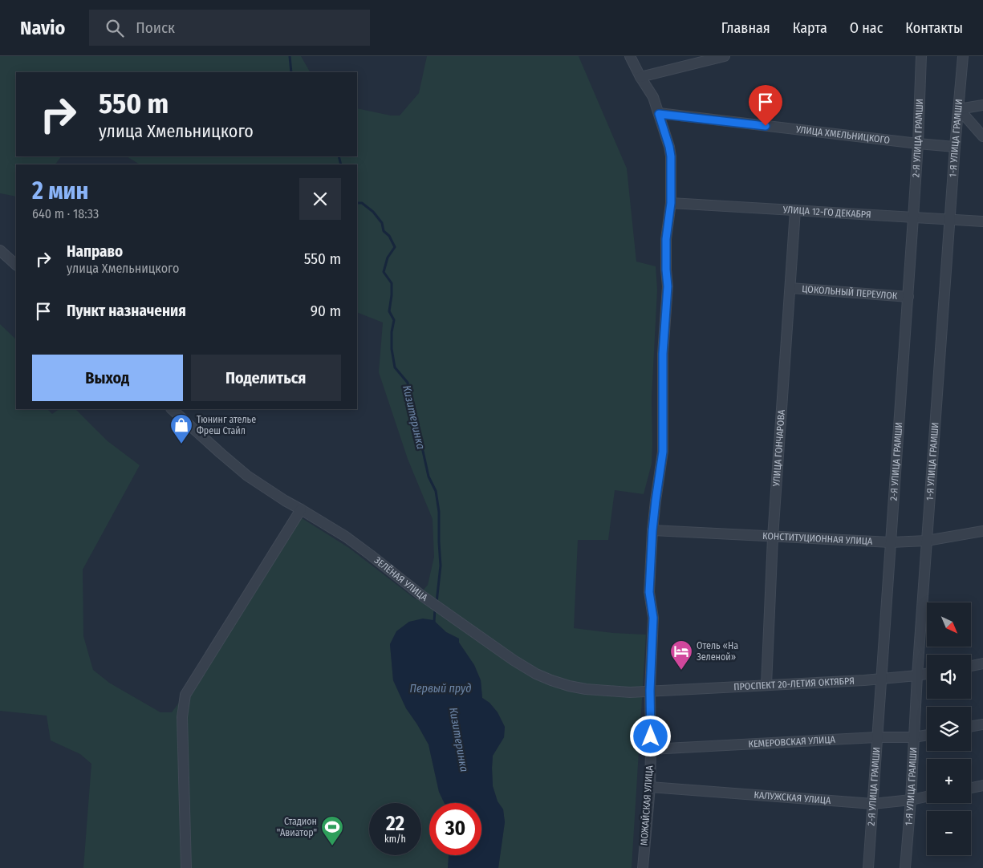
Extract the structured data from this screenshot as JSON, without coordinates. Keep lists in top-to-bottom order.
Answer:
{
  "streets": {
    "street": [
      "УЛИЦА ХМЕЛЬНИЦКОГО",
      "2-Я УЛИЦА ГРАМШИ",
      "1-Я УЛИЦА ГРАМШИ",
      "УЛИЦА 12-ГО ДЕКАБРЯ",
      "ЦОКОЛЬНЫЙ ПЕРЕУЛОК",
      "УЛИЦА ГОНЧАРОВА",
      "КОНСТИТУЦИОННАЯ УЛИЦА",
      "ЗЕЛЁНАЯ УЛИЦА",
      "ПРОСПЕКТ 20-ЛЕТИЯ ОКТЯБРЯ",
      "КЕМЕРОВСКАЯ УЛИЦА",
      "КАЛУЖСКАЯ УЛИЦА",
      "МОЖАЙСКАЯ УЛИЦА"
    ]
  },
  "crossings": [
    ["УЛИЦА ХМЕЛЬНИЦКОГО", "2-Я УЛИЦА ГРАМШИ"],
    ["УЛИЦА ХМЕЛЬНИЦКОГО", "1-Я УЛИЦА ГРАМШИ"],
    ["УЛИЦА ХМЕЛЬНИЦКОГО", "МОЖАЙСКАЯ УЛИЦА"],
    ["2-Я УЛИЦА ГРАМШИ", "УЛИЦА 12-ГО ДЕКАБРЯ"],
    ["2-Я УЛИЦА ГРАМШИ", "ЦОКОЛЬНЫЙ ПЕРЕУЛОК"],
    ["2-Я УЛИЦА ГРАМШИ", "КОНСТИТУЦИОННАЯ УЛИЦА"],
    ["2-Я УЛИЦА ГРАМШИ", "ПРОСПЕКТ 20-ЛЕТИЯ ОКТЯБРЯ"],
    ["2-Я УЛИЦА ГРАМШИ", "КЕМЕРОВСКАЯ УЛИЦА"],
    ["2-Я УЛИЦА ГРАМШИ", "КАЛУЖСКАЯ УЛИЦА"],
    ["1-Я УЛИЦА ГРАМШИ", "УЛИЦА 12-ГО ДЕКАБРЯ"],
    ["1-Я УЛИЦА ГРАМШИ", "КОНСТИТУЦИОННАЯ УЛИЦА"],
    ["1-Я УЛИЦА ГРАМШИ", "ПРОСПЕКТ 20-ЛЕТИЯ ОКТЯБРЯ"],
    ["1-Я УЛИЦА ГРАМШИ", "КЕМЕРОВСКАЯ УЛИЦА"],
    ["1-Я УЛИЦА ГРАМШИ", "КАЛУЖСКАЯ УЛИЦА"],
    ["УЛИЦА 12-ГО ДЕКАБРЯ", "УЛИЦА ГОНЧАРОВА"],
    ["УЛИЦА 12-ГО ДЕКАБРЯ", "МОЖАЙСКАЯ УЛИЦА"],
    ["ЦОКОЛЬНЫЙ ПЕРЕУЛОК", "УЛИЦА ГОНЧАРОВА"],
    ["УЛИЦА ГОНЧАРОВА", "КОНСТИТУЦИОННАЯ УЛИЦА"],
    ["УЛИЦА ГОНЧАРОВА", "ПРОСПЕКТ 20-ЛЕТИЯ ОКТЯБРЯ"],
    ["КОНСТИТУЦИОННАЯ УЛИЦА", "МОЖАЙСКАЯ УЛИЦА"],
    ["ЗЕЛЁНАЯ УЛИЦА", "ПРОСПЕКТ 20-ЛЕТИЯ ОКТЯБРЯ"],
    ["ЗЕЛЁНАЯ УЛИЦА", "МОЖАЙСКАЯ УЛИЦА"],
    ["ПРОСПЕКТ 20-ЛЕТИЯ ОКТЯБРЯ", "МОЖАЙСКАЯ УЛИЦА"],
    ["КЕМЕРОВСКАЯ УЛИЦА", "МОЖАЙСКАЯ УЛИЦА"],
    ["КАЛУЖСКАЯ УЛИЦА", "МОЖАЙСКАЯ УЛИЦА"]
  ],
  "water": ["Кизитеринка", "Первый пруд"],
  "places": {
    "shop": ["Тюнинг ателье Фреш Стайл"],
    "hotel": ["Отель «На Зеленой»"],
    "sports": ["Стадион \"Авиатор\""]
  },
  "north": "bottom right",
  "page": {
    "header": "Navio",
    "search": "Поиск",
    "nav": [
      "Главная",
      "Карта",
      "О нас",
      "Контакты"
    ],
    "turn": ["550 m", "улица Хмельницкого"],
    "heading": ["2 мин", "640 m · 18:33"],
    "list": [
      {
        "name": "Направо",
        "note": "улица Хмельницкого",
        "value": "550 m"
      },
      {
        "name": "Пункт назначения",
        "value": "90 m"
      }
    ],
    "buttons": ["Выход", "Поделиться"],
    "map_buttons": ["+", "−"],
    "speed": "22 km/h",
    "limit": "30"
  }
}
